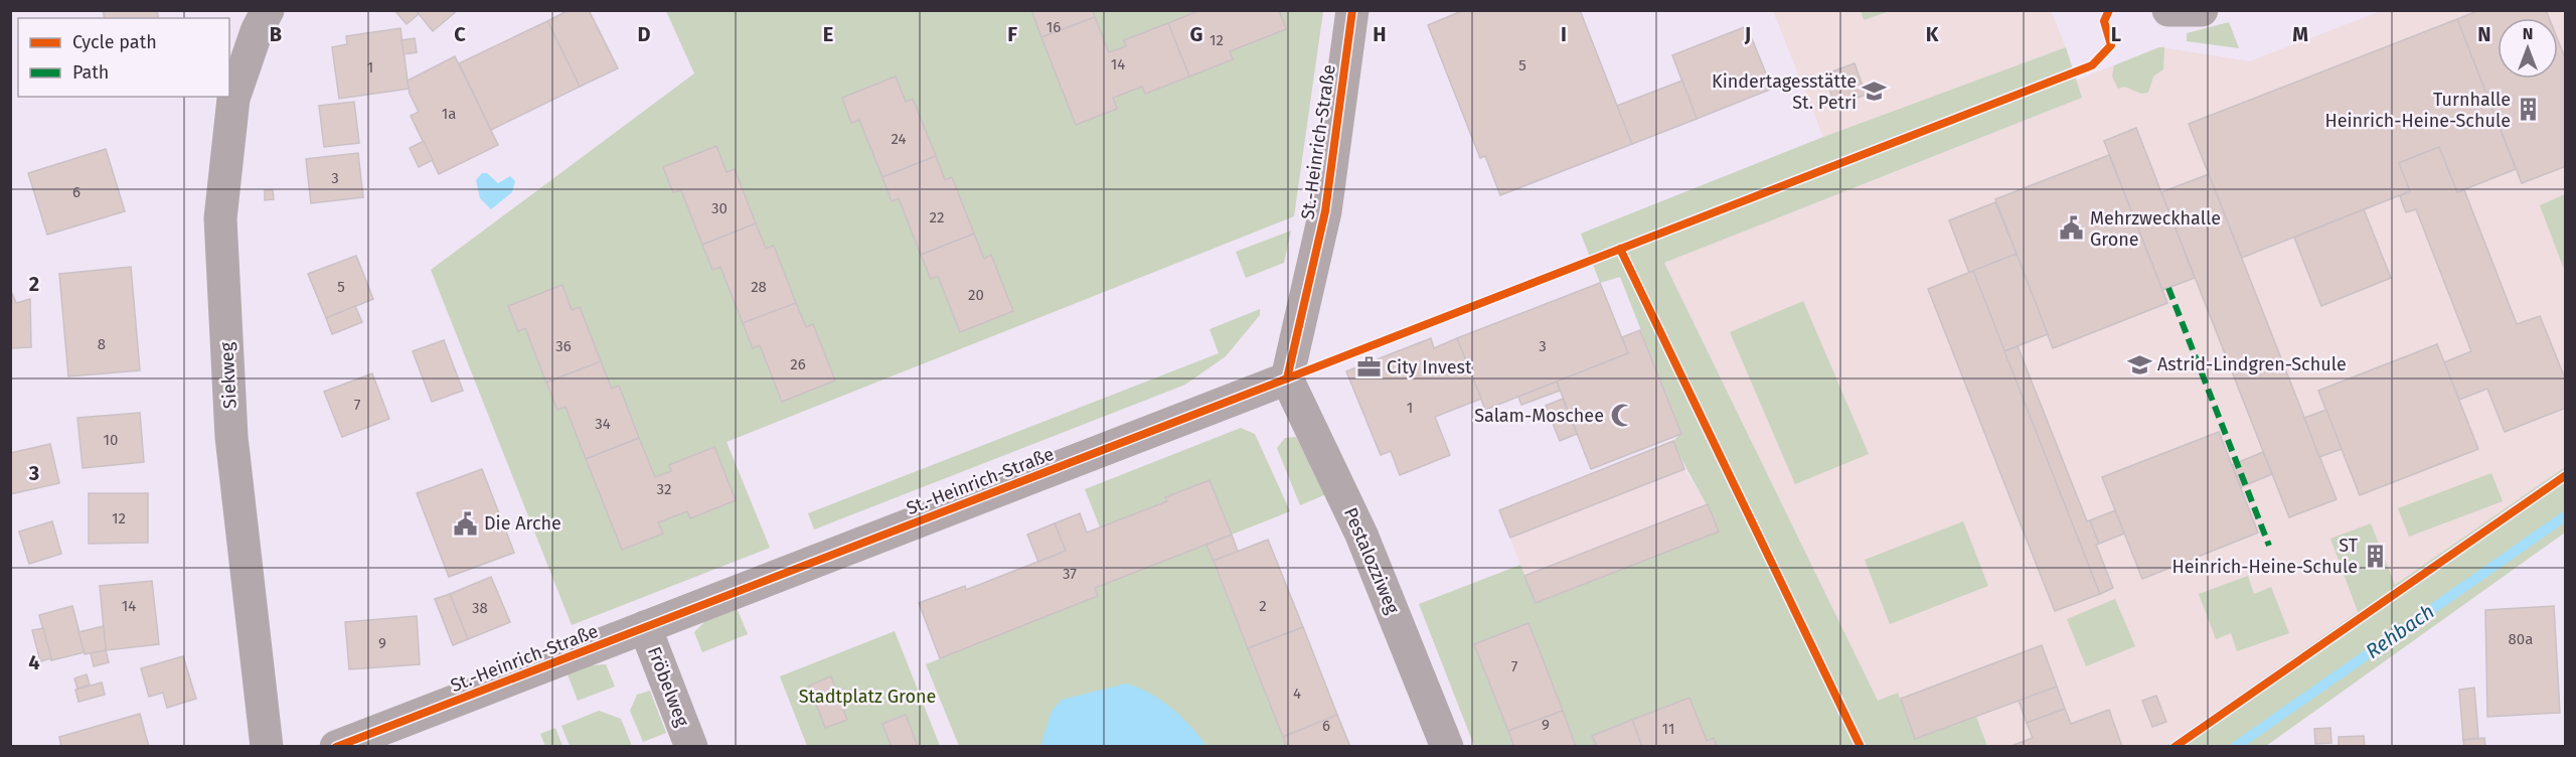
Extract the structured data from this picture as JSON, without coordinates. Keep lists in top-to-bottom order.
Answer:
{
  "streets": {
    "street": [
      "St.-Heinrich-Straße",
      "Siekweg",
      "Pestalozziweg",
      "Fröbelweg"
    ]
  },
  "crossings": [
    ["St.-Heinrich-Straße", "Pestalozziweg"],
    ["St.-Heinrich-Straße", "Fröbelweg"]
  ],
  "water": ["Rehbach"],
  "parks": ["Stadtplatz Grone"],
  "places": {
    "school or university": ["Kindertagesstätte St. Petri", "Astrid-Lindgren-Schule"],
    "building": ["Turnhalle Heinrich-Heine-Schule", "ST Heinrich-Heine-Schule"],
    "public building": ["Mehrzweckhalle Grone", "Die Arche"],
    "office": ["City Invest"],
    "mosque": ["Salam-Moschee"]
  },
  "house_numbers": [
    "16",
    "12",
    "14",
    "5",
    "1",
    "1a",
    "24",
    "3",
    "6",
    "30",
    "22",
    "5",
    "28",
    "20",
    "8",
    "36",
    "3",
    "26",
    "7",
    "1",
    "34",
    "10",
    "32",
    "12",
    "37",
    "14",
    "2",
    "38",
    "80a",
    "9",
    "7",
    "4",
    "9",
    "6",
    "11"
  ],
  "legend": ["Cycle path", "Path"],
  "north": "top",
  "grid": {
    "columns": [
      "B",
      "C",
      "D",
      "E",
      "F",
      "G",
      "H",
      "I",
      "J",
      "K",
      "L",
      "M",
      "N"
    ],
    "rows": ["2", "3", "4"]
  }
}
